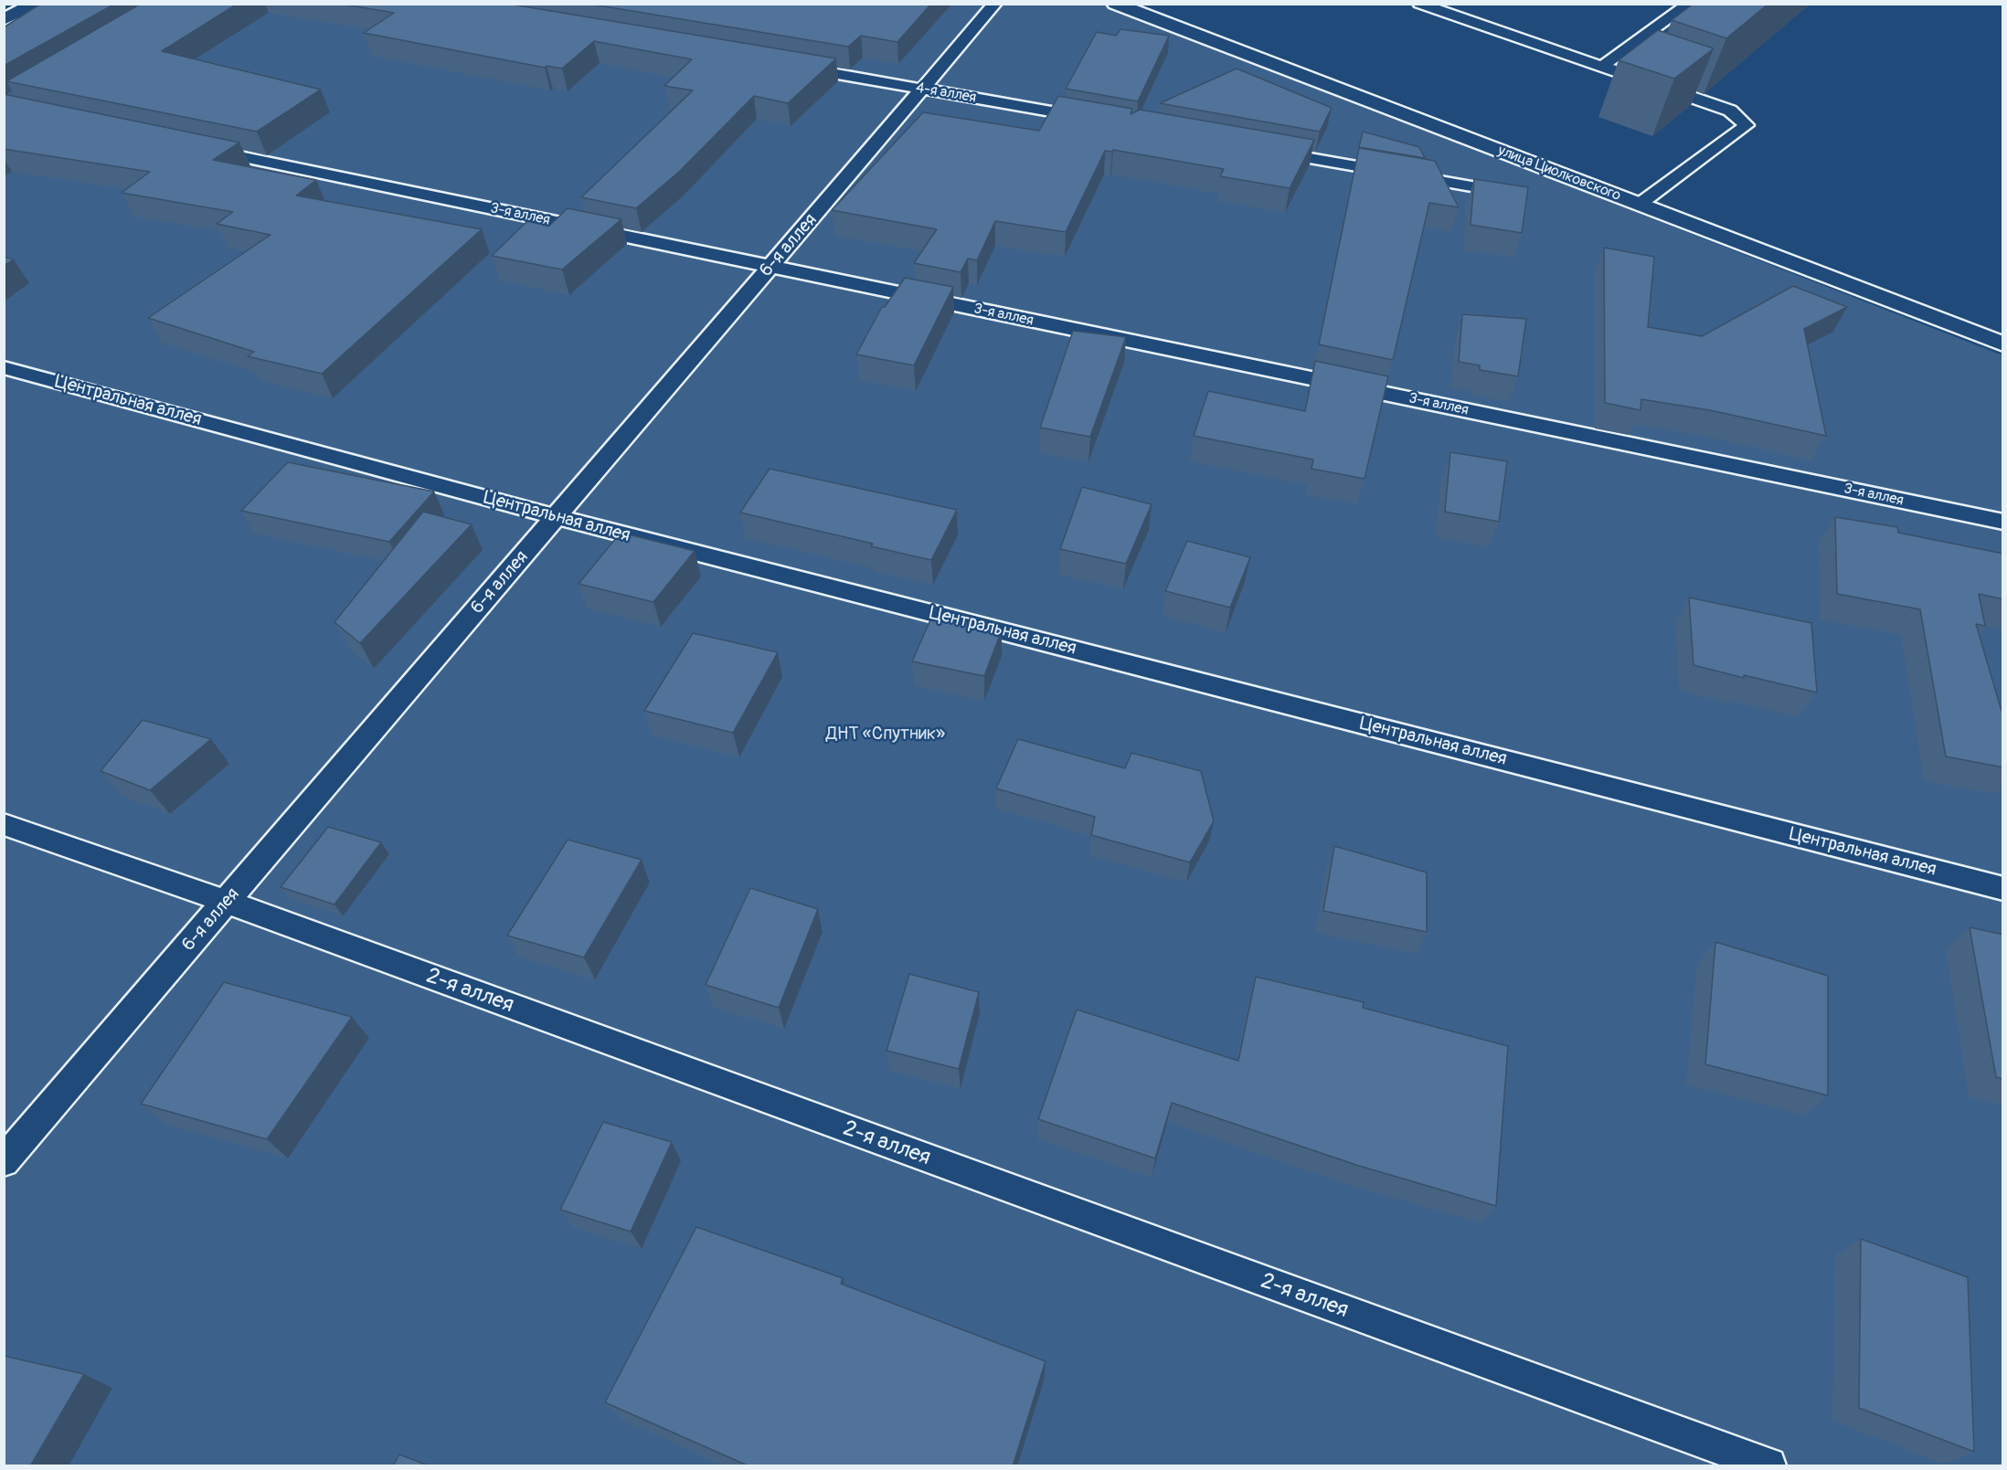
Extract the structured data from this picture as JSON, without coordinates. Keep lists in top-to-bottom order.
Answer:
{
  "streets": {
    "street": ["улица Циолковского"],
    "lane": [
      "4-я аллея",
      "3-я аллея",
      "6-я аллея",
      "Центральная аллея",
      "2-я аллея"
    ]
  },
  "crossings": [
    ["4-я аллея", "6-я аллея"],
    ["3-я аллея", "6-я аллея"],
    ["6-я аллея", "Центральная аллея"],
    ["6-я аллея", "2-я аллея"]
  ],
  "parks": ["ДНТ «Спутник»"]
}
